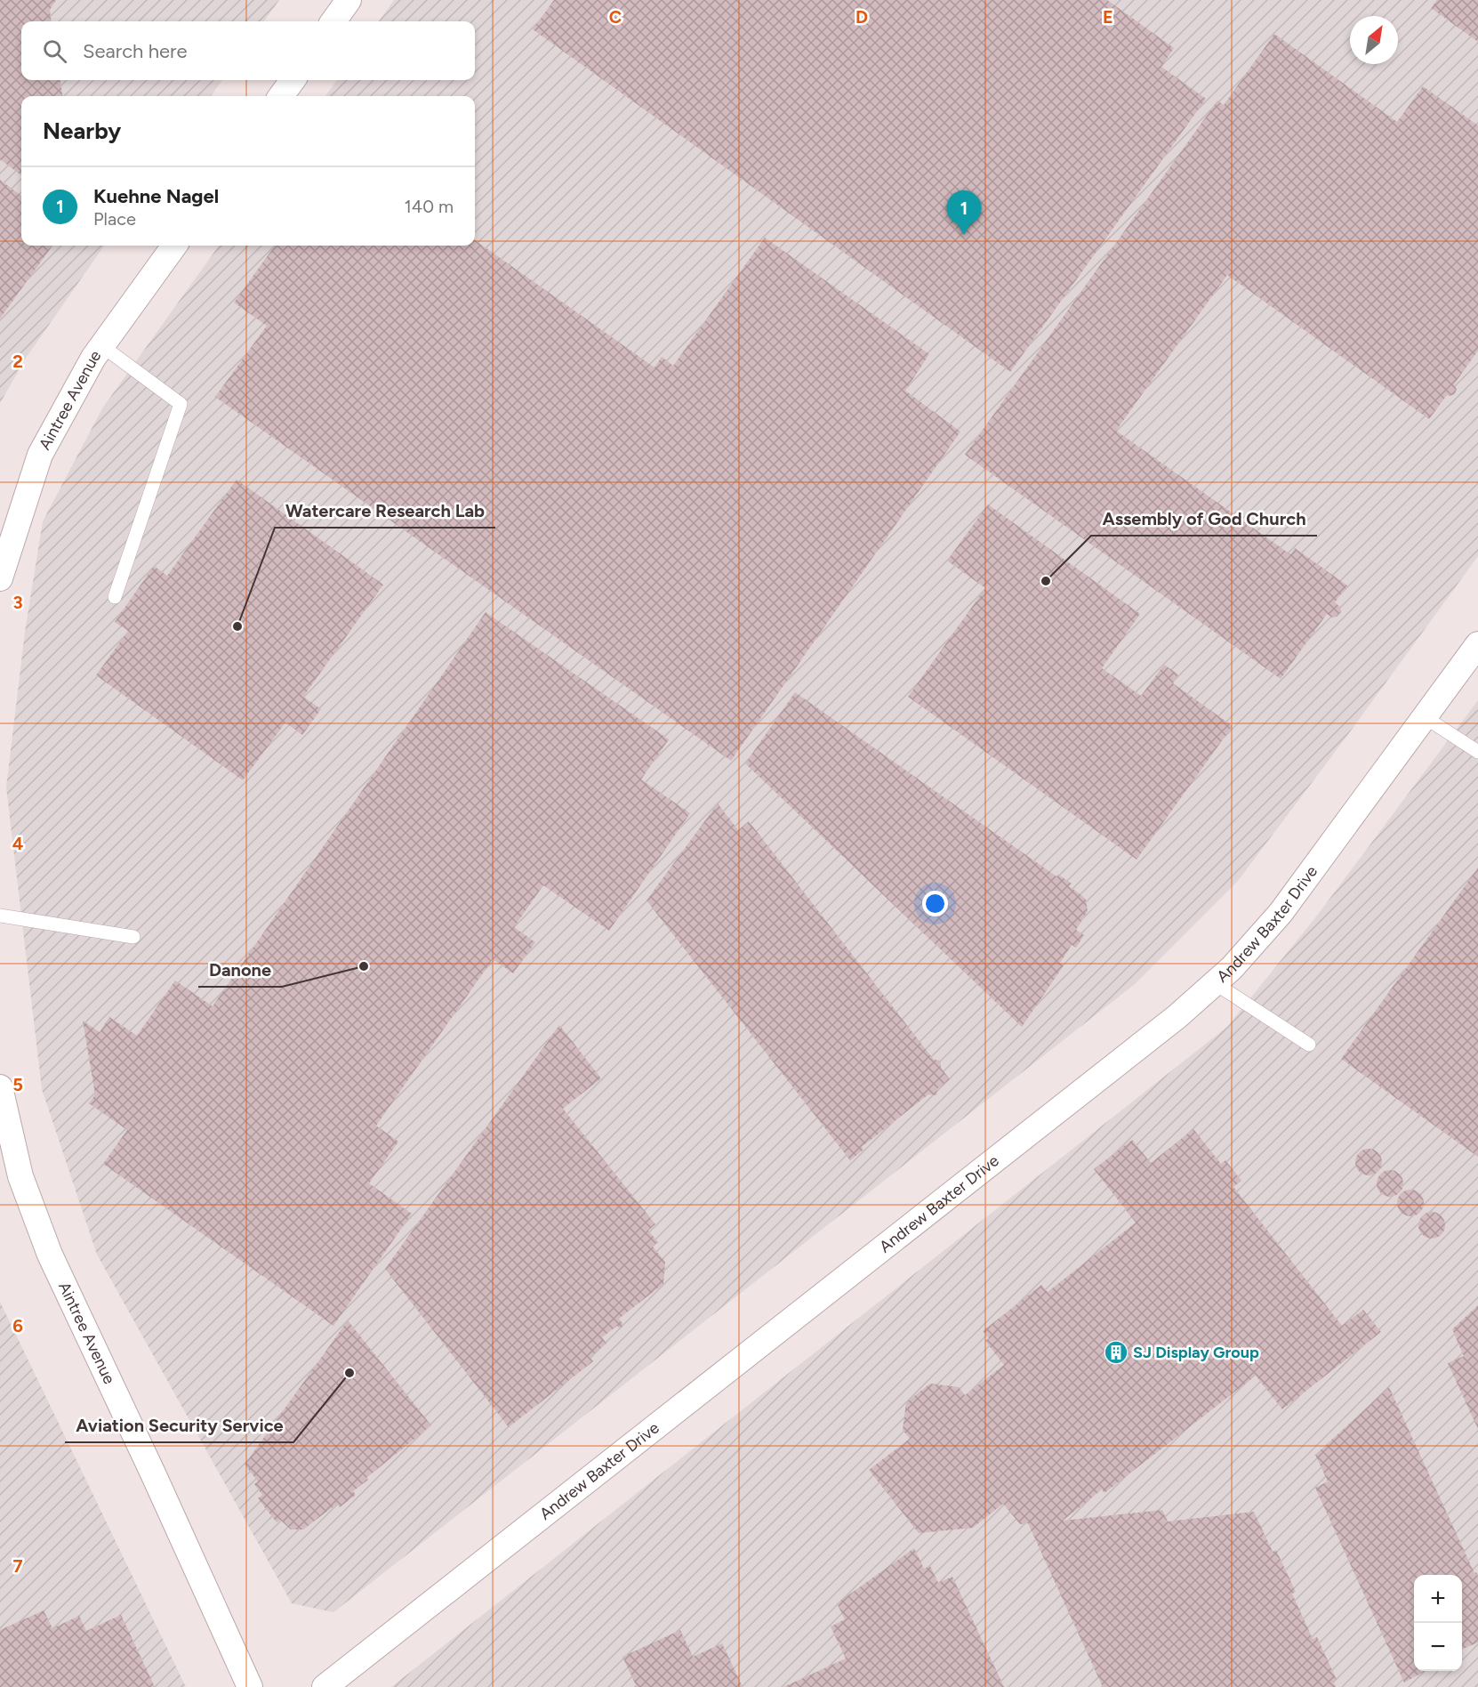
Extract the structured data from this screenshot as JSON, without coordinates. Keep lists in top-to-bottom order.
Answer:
{
  "streets": {
    "street": ["Aintree Avenue", "Andrew Baxter Drive"]
  },
  "places": {
    "other": [
      "Assembly of God Church",
      "Watercare Research Lab",
      "Danone",
      "Aviation Security Service"
    ],
    "building": ["SJ Display Group"]
  },
  "north": "top right",
  "page": {
    "search": "Search here",
    "heading": "Nearby",
    "list": [
      {
        "mark": "1",
        "name": "Kuehne Nagel",
        "note": "Place",
        "value": "140 m"
      }
    ],
    "pins": "1",
    "map_buttons": ["+", "−"]
  },
  "grid": {
    "columns": ["C", "D", "E"],
    "rows": [
      "2",
      "3",
      "4",
      "5",
      "6",
      "7"
    ]
  }
}
